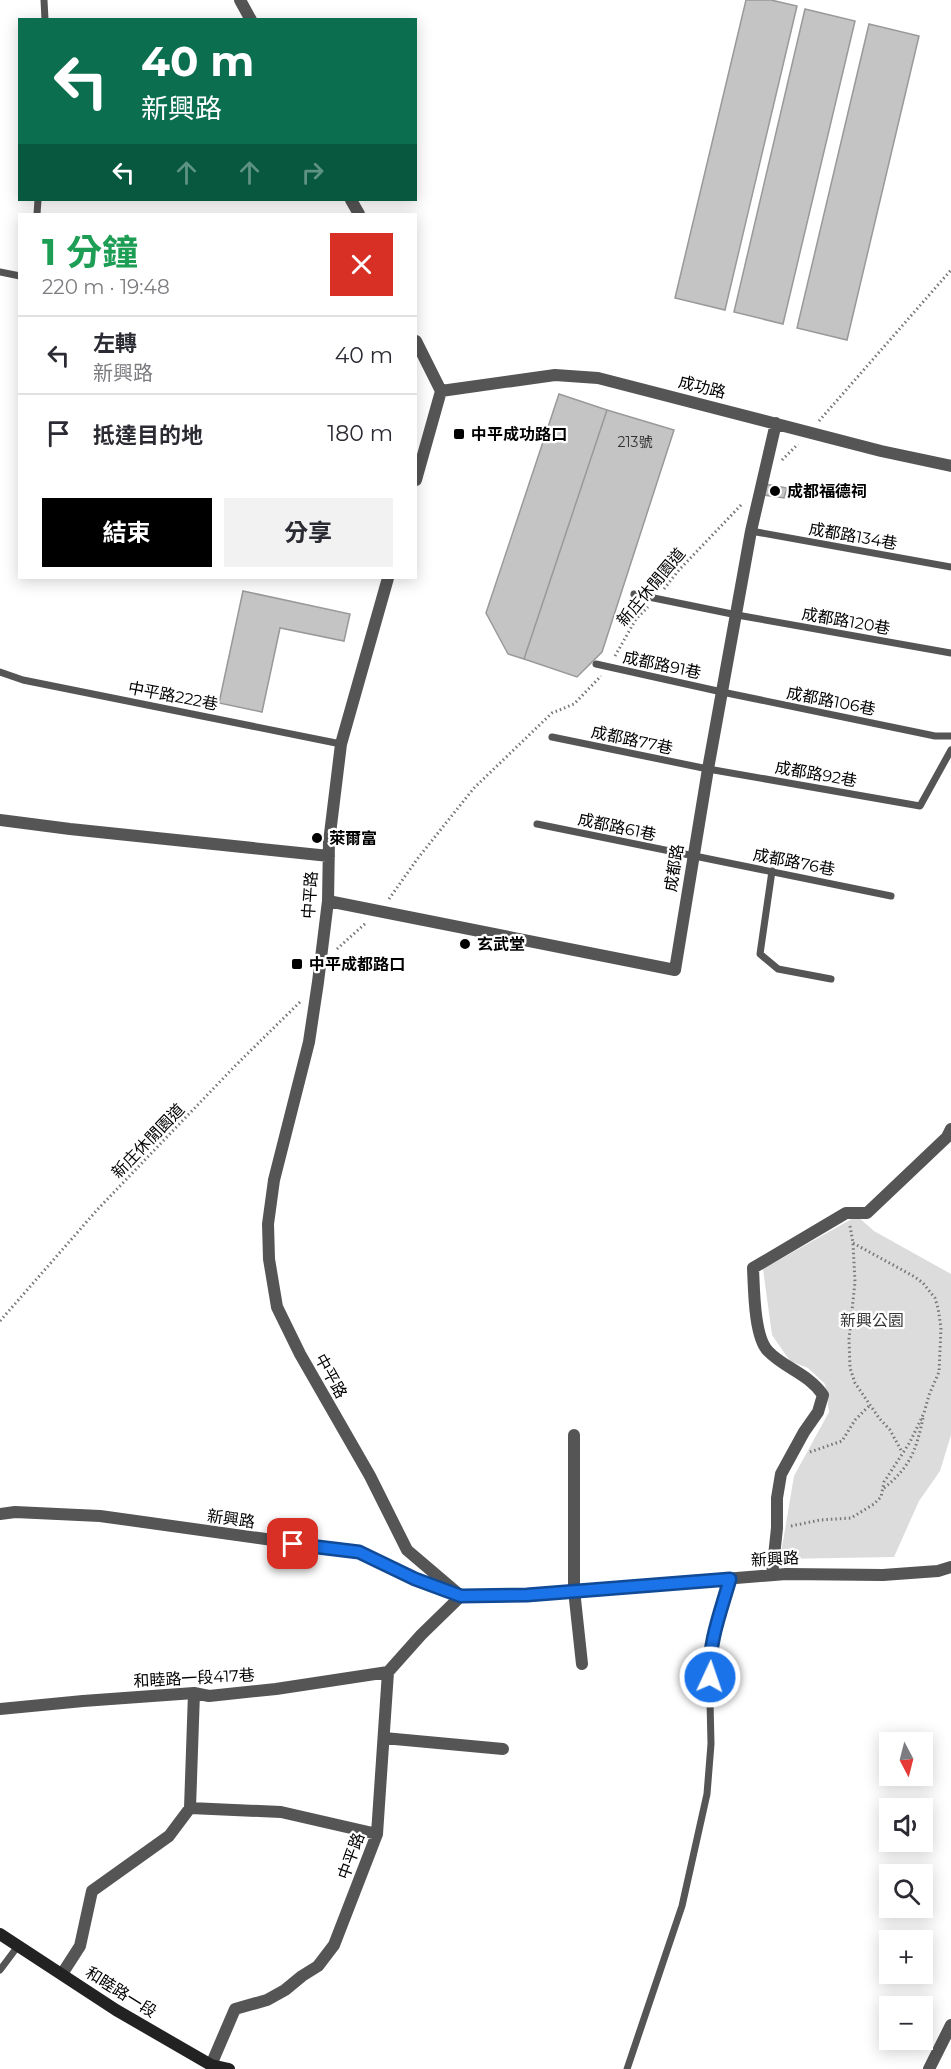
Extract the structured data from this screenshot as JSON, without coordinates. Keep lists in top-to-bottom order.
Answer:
{
  "streets": {
    "street": [
      "成功路",
      "成都路",
      "中平路",
      "新興路",
      "和睦路一段417巷",
      "和睦路一段"
    ],
    "lane": [
      "成都路134巷",
      "成都路120巷",
      "成都路91巷",
      "中平路222巷",
      "成都路106巷",
      "成都路77巷",
      "成都路92巷",
      "成都路61巷",
      "成都路76巷"
    ],
    "path": ["新庄休閒園道"]
  },
  "crossings": [
    ["成功路", "新庄休閒園道"],
    ["成功路", "成都路"],
    ["成都路134巷", "成都路"],
    ["新庄休閒園道", "成都路120巷"],
    ["新庄休閒園道", "成都路91巷"],
    ["新庄休閒園道", "成都路"],
    ["新庄休閒園道", "中平路"],
    ["成都路120巷", "成都路"],
    ["成都路91巷", "成都路106巷"],
    ["成都路91巷", "成都路"],
    ["中平路222巷", "中平路"],
    ["成都路106巷", "成都路"],
    ["成都路77巷", "成都路92巷"],
    ["成都路77巷", "成都路"],
    ["成都路92巷", "成都路"],
    ["成都路61巷", "成都路76巷"],
    ["成都路61巷", "成都路"],
    ["成都路76巷", "成都路"],
    ["成都路", "中平路"],
    ["中平路", "新興路"],
    ["中平路", "和睦路一段417巷"],
    ["中平路", "和睦路一段"]
  ],
  "parks": ["新興公園"],
  "places": {
    "transit": ["中平成功路口", "中平成都路口"],
    "other": ["成都福德祠", "萊爾富", "玄武堂"]
  },
  "house_numbers": ["213號"],
  "north": "bottom",
  "page": {
    "turn": ["40 m", "新興路"],
    "heading": ["1 分鐘", "220 m · 19:48"],
    "list": [
      {
        "name": "左轉",
        "note": "新興路",
        "value": "40 m"
      },
      {
        "name": "抵達目的地",
        "value": "180 m"
      }
    ],
    "buttons": ["結束", "分享"],
    "map_buttons": ["+", "−"]
  }
}
